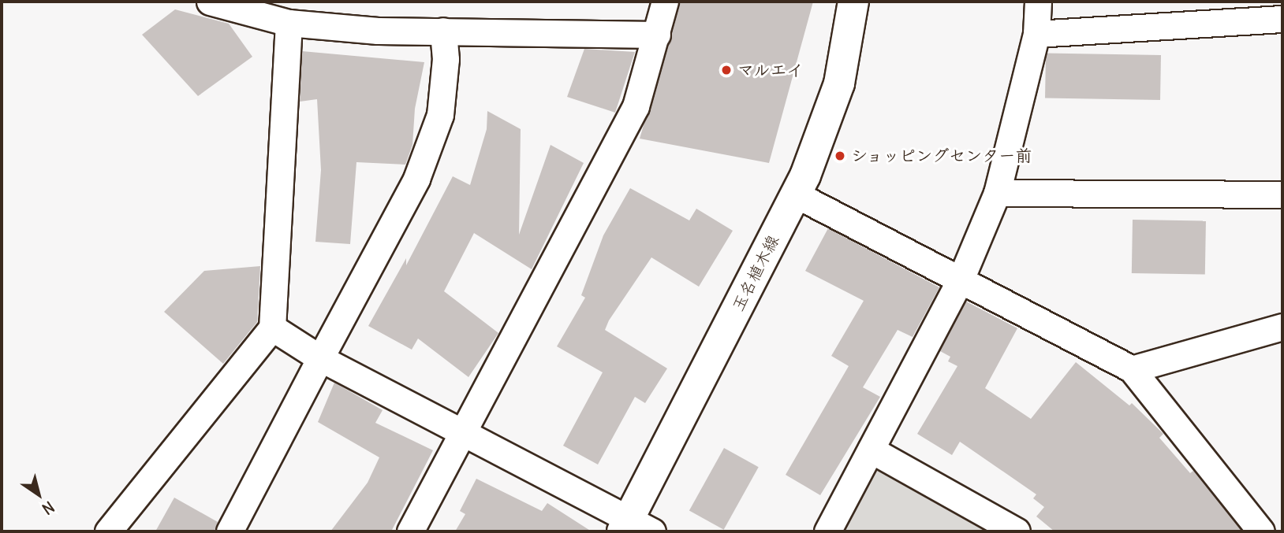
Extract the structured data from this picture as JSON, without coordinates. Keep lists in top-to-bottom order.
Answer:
{
  "streets": {
    "main road": ["玉名植木線"]
  },
  "places": ["マルエイ", "ショッピングセンター前"],
  "north": "bottom right"
}
